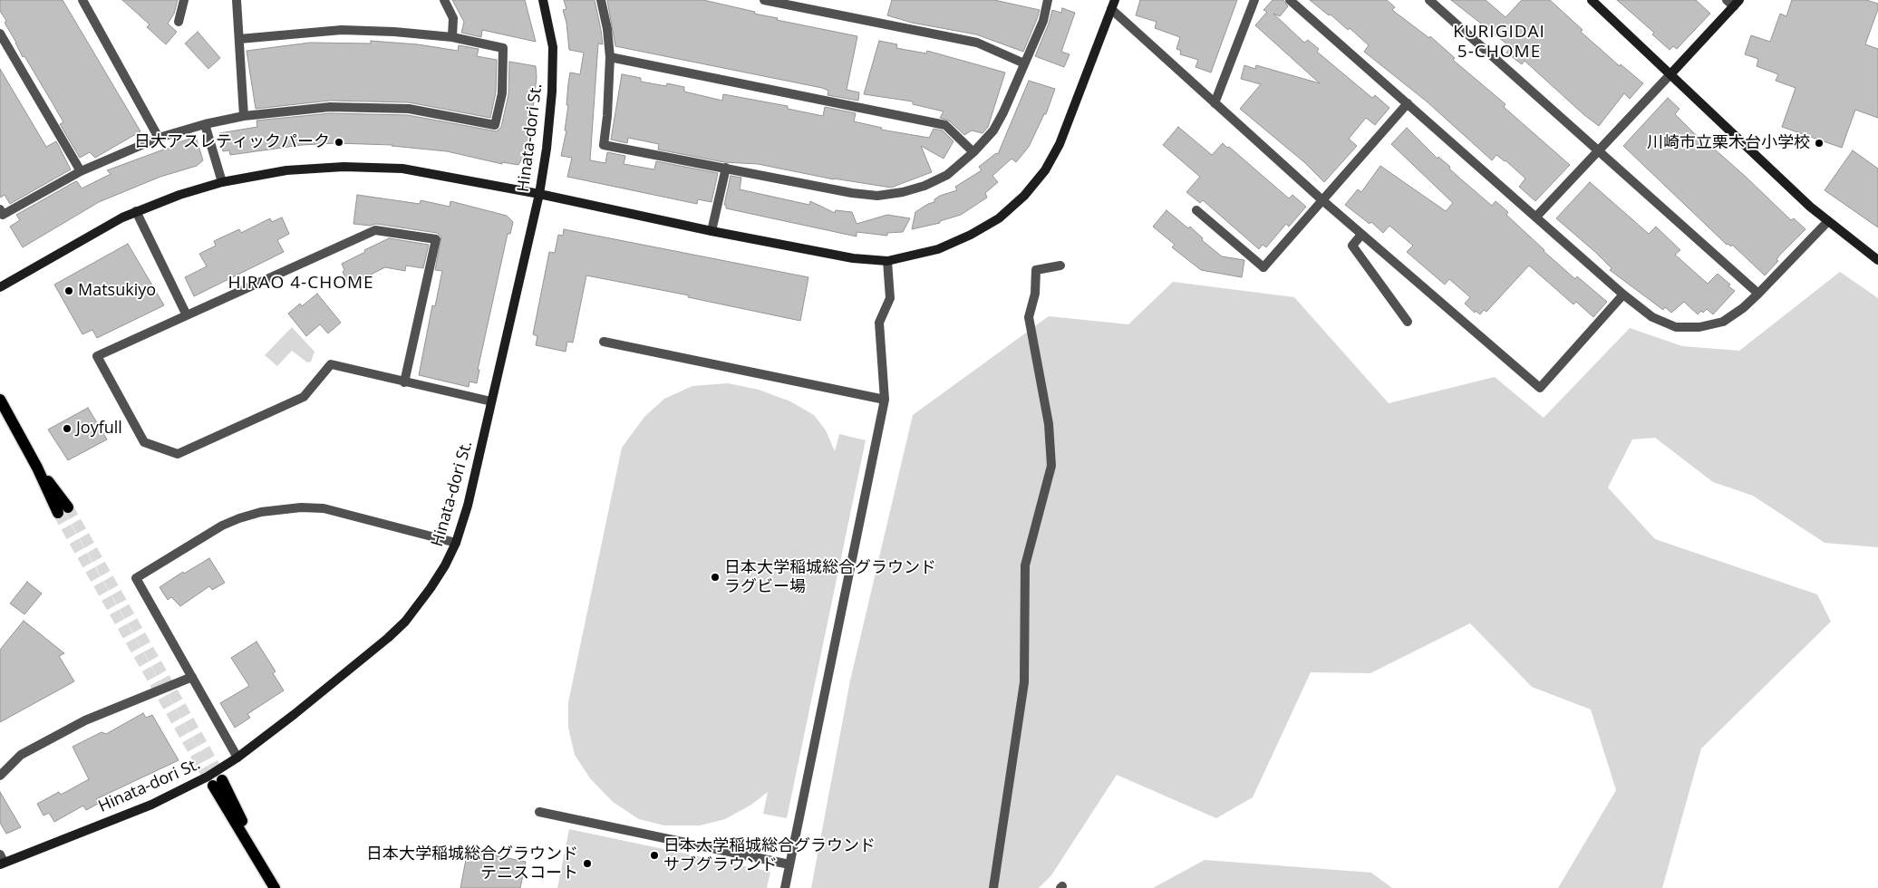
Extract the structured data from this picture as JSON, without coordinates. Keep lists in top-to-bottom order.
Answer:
{
  "streets": {
    "street": ["Hinata-dori St."]
  },
  "districts": ["KURIGIDAI 5-CHOME", "HIRAO 4-CHOME"],
  "places": [
    "日大アスレティックパーク",
    "川崎市立栗木台小学校",
    "Matsukiyo",
    "Joyfull",
    "日本大学稲城総合グラウンド ラグビー場",
    "日本大学稲城総合グラウンド サブグラウンド",
    "日本大学稲城総合グラウンド テニスコート"
  ]
}
